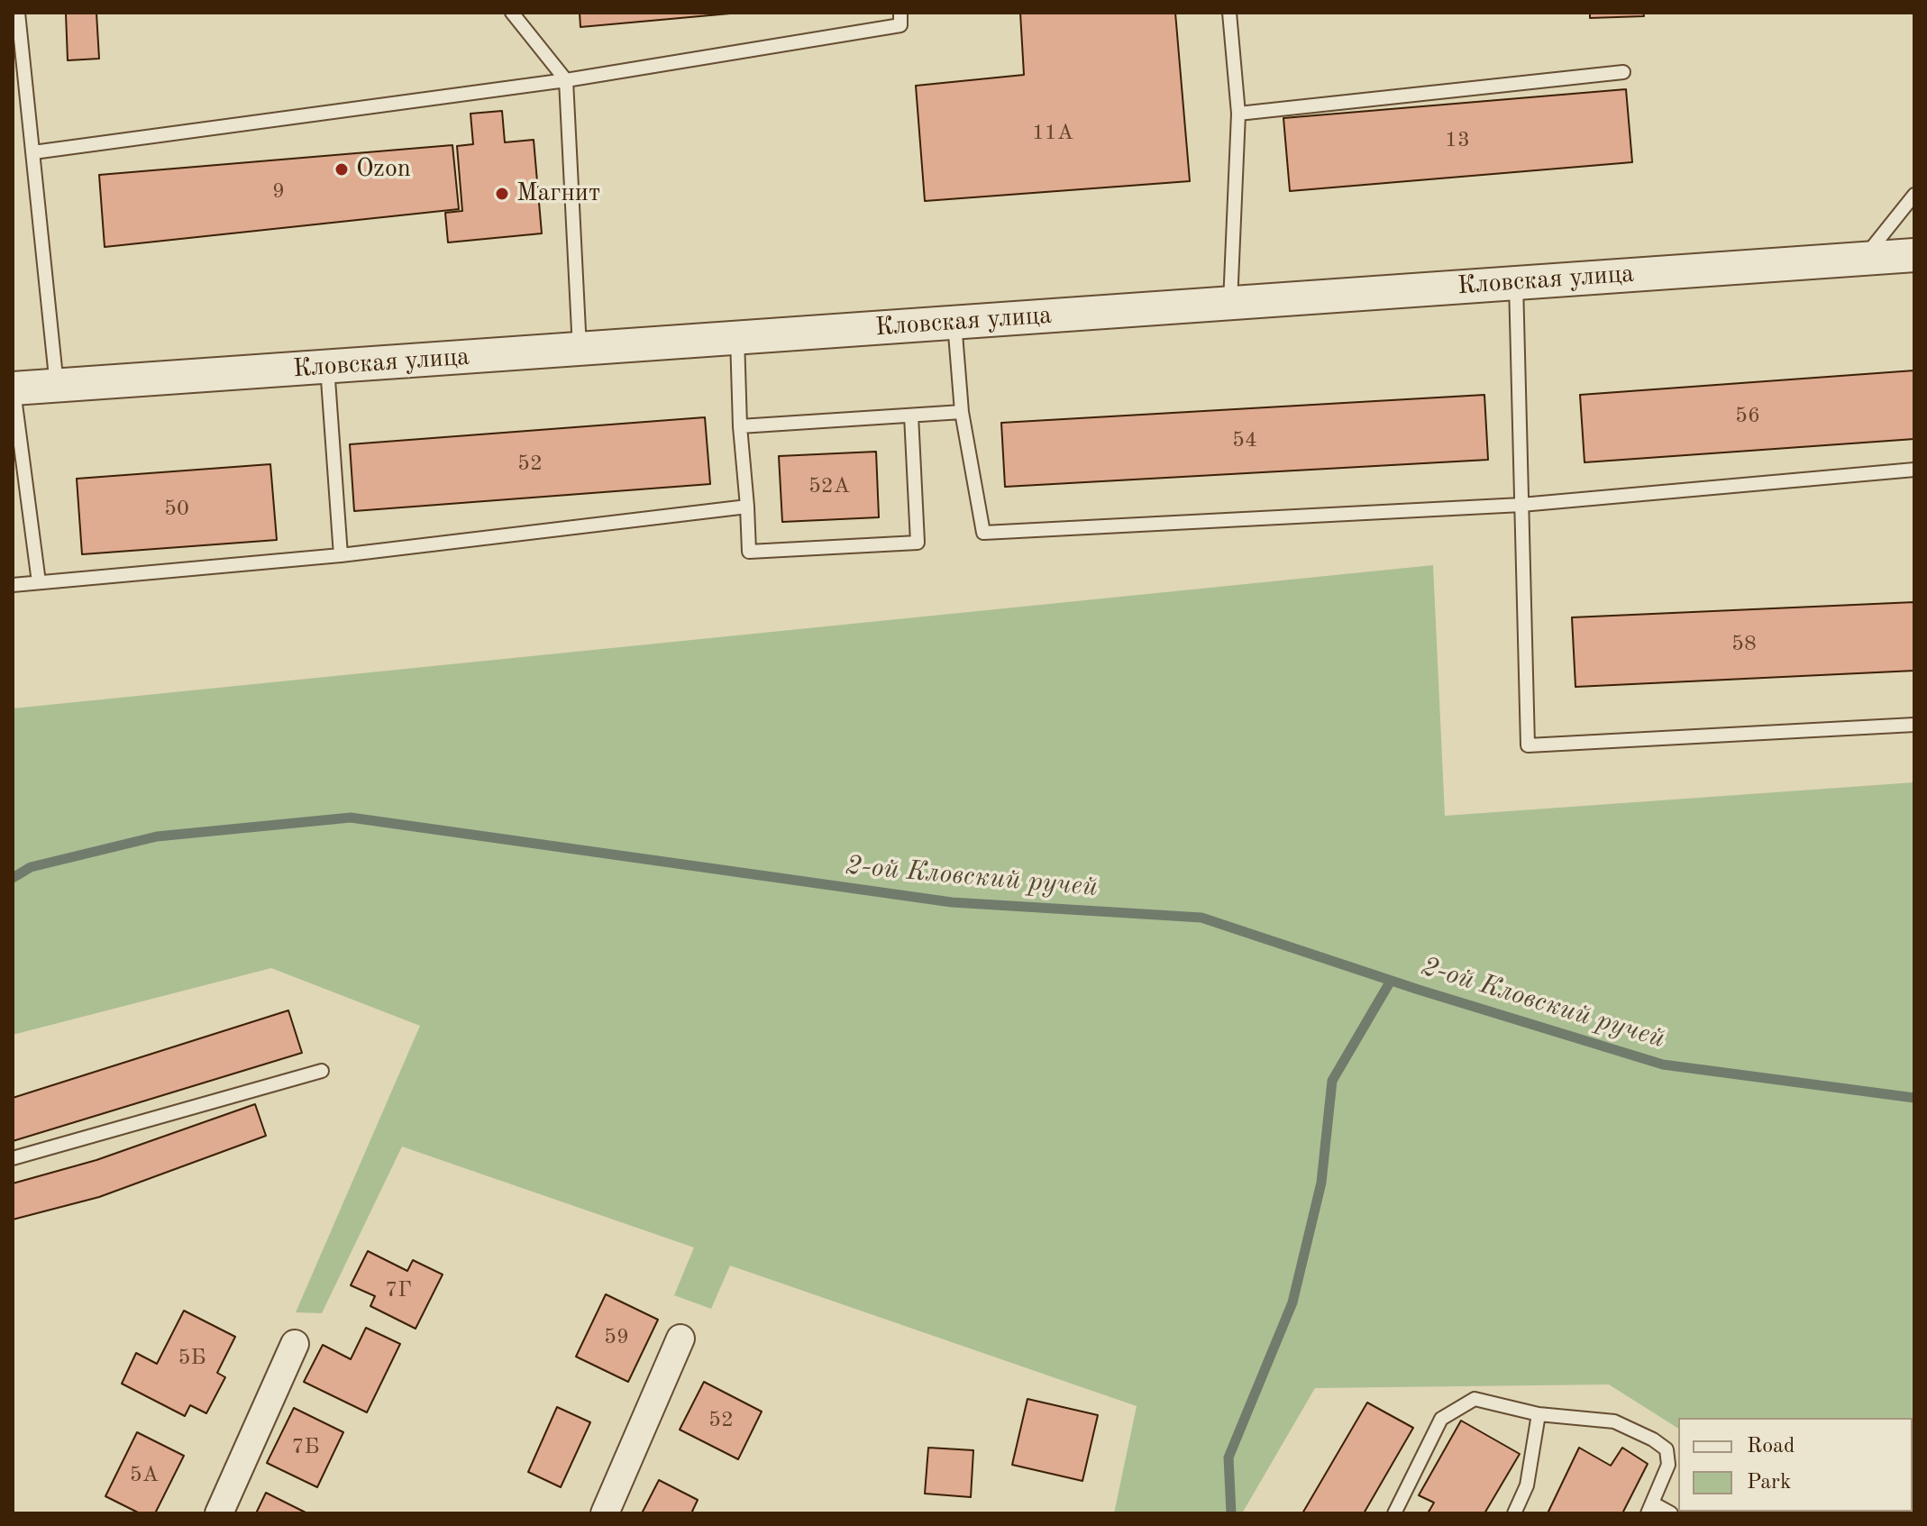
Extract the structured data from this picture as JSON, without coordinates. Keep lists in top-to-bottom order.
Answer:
{
  "streets": {
    "street": ["Кловская улица"]
  },
  "water": ["2-ой Кловский ручей"],
  "places": ["Ozon", "Магнит"],
  "house_numbers": [
    "11А",
    "13",
    "9",
    "56",
    "54",
    "52",
    "52А",
    "50",
    "58",
    "7Г",
    "59",
    "5Б",
    "52",
    "7Б",
    "5А"
  ],
  "legend": ["Road", "Park"]
}
